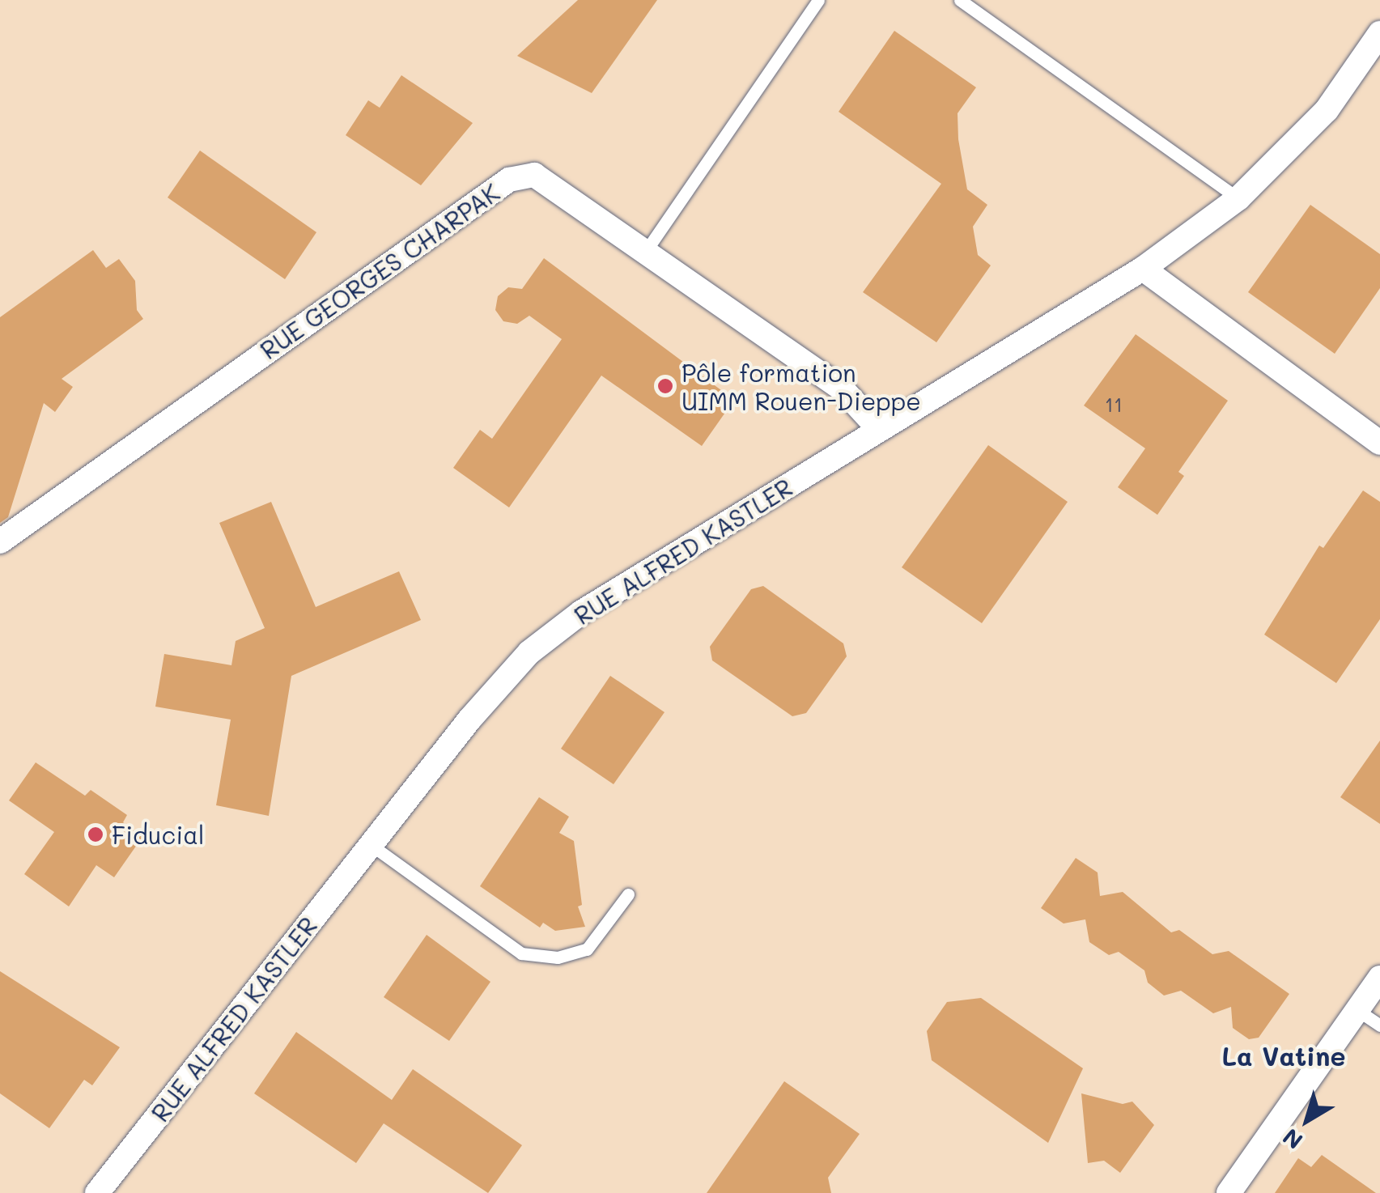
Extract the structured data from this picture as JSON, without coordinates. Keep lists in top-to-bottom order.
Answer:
{
  "streets": {
    "street": ["RUE GEORGES CHARPAK", "RUE ALFRED KASTLER"]
  },
  "crossings": [
    ["RUE GEORGES CHARPAK", "RUE ALFRED KASTLER"]
  ],
  "districts": ["La Vatine"],
  "places": ["Pôle formation UIMM Rouen-Dieppe", "Fiducial"],
  "house_numbers": ["11"],
  "north": "bottom left"
}
